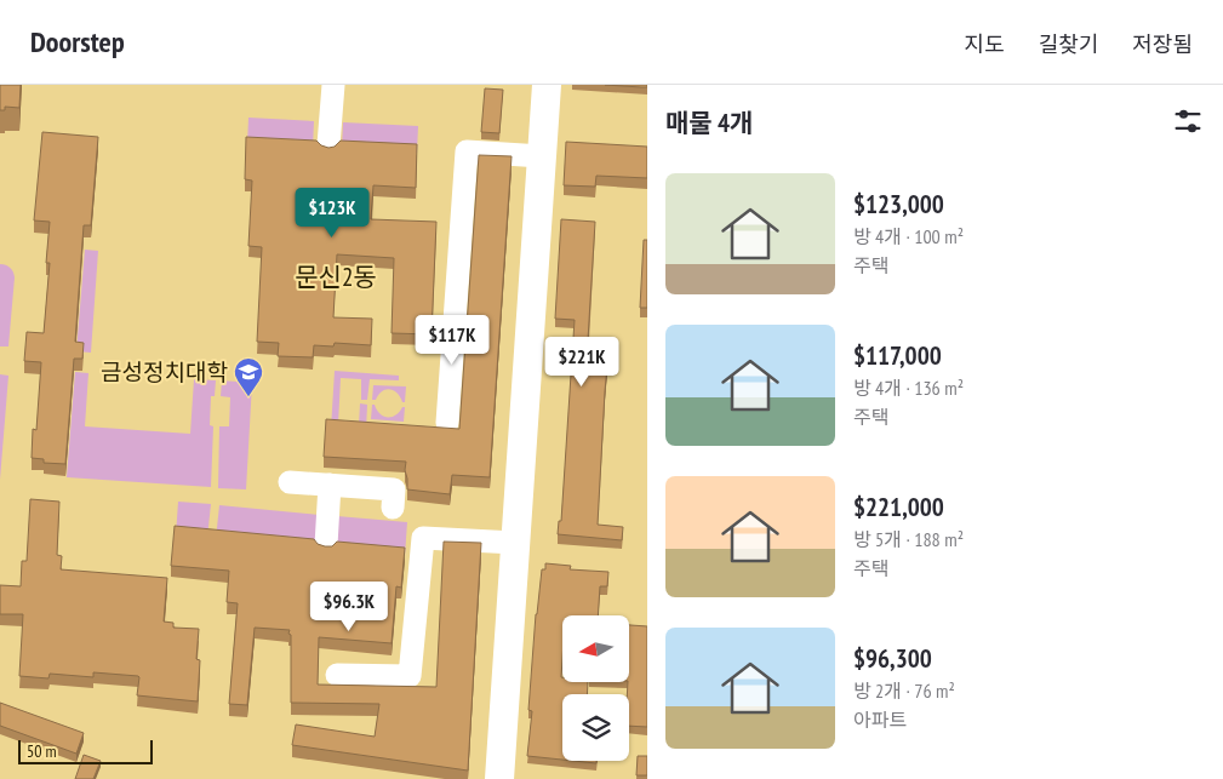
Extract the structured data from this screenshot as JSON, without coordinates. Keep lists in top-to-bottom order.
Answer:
{
  "districts": ["문신2동"],
  "places": {
    "school or university": ["금성정치대학"]
  },
  "scale_bar": "50 m",
  "north": "left",
  "page": {
    "header": "Doorstep",
    "nav": ["지도", "길찾기", "저장됨"],
    "heading": "매물 4개",
    "list": [
      {
        "name": "$123,000",
        "note": "방 4개 · 100 m² · 주택"
      },
      {
        "name": "$117,000",
        "note": "방 4개 · 136 m² · 주택"
      },
      {
        "name": "$221,000",
        "note": "방 5개 · 188 m² · 주택"
      },
      {
        "name": "$96,300",
        "note": "방 2개 · 76 m² · 아파트"
      }
    ],
    "price": [
      "$123K",
      "$117K",
      "$221K",
      "$96.3K"
    ],
    "scale": "50 m"
  }
}
